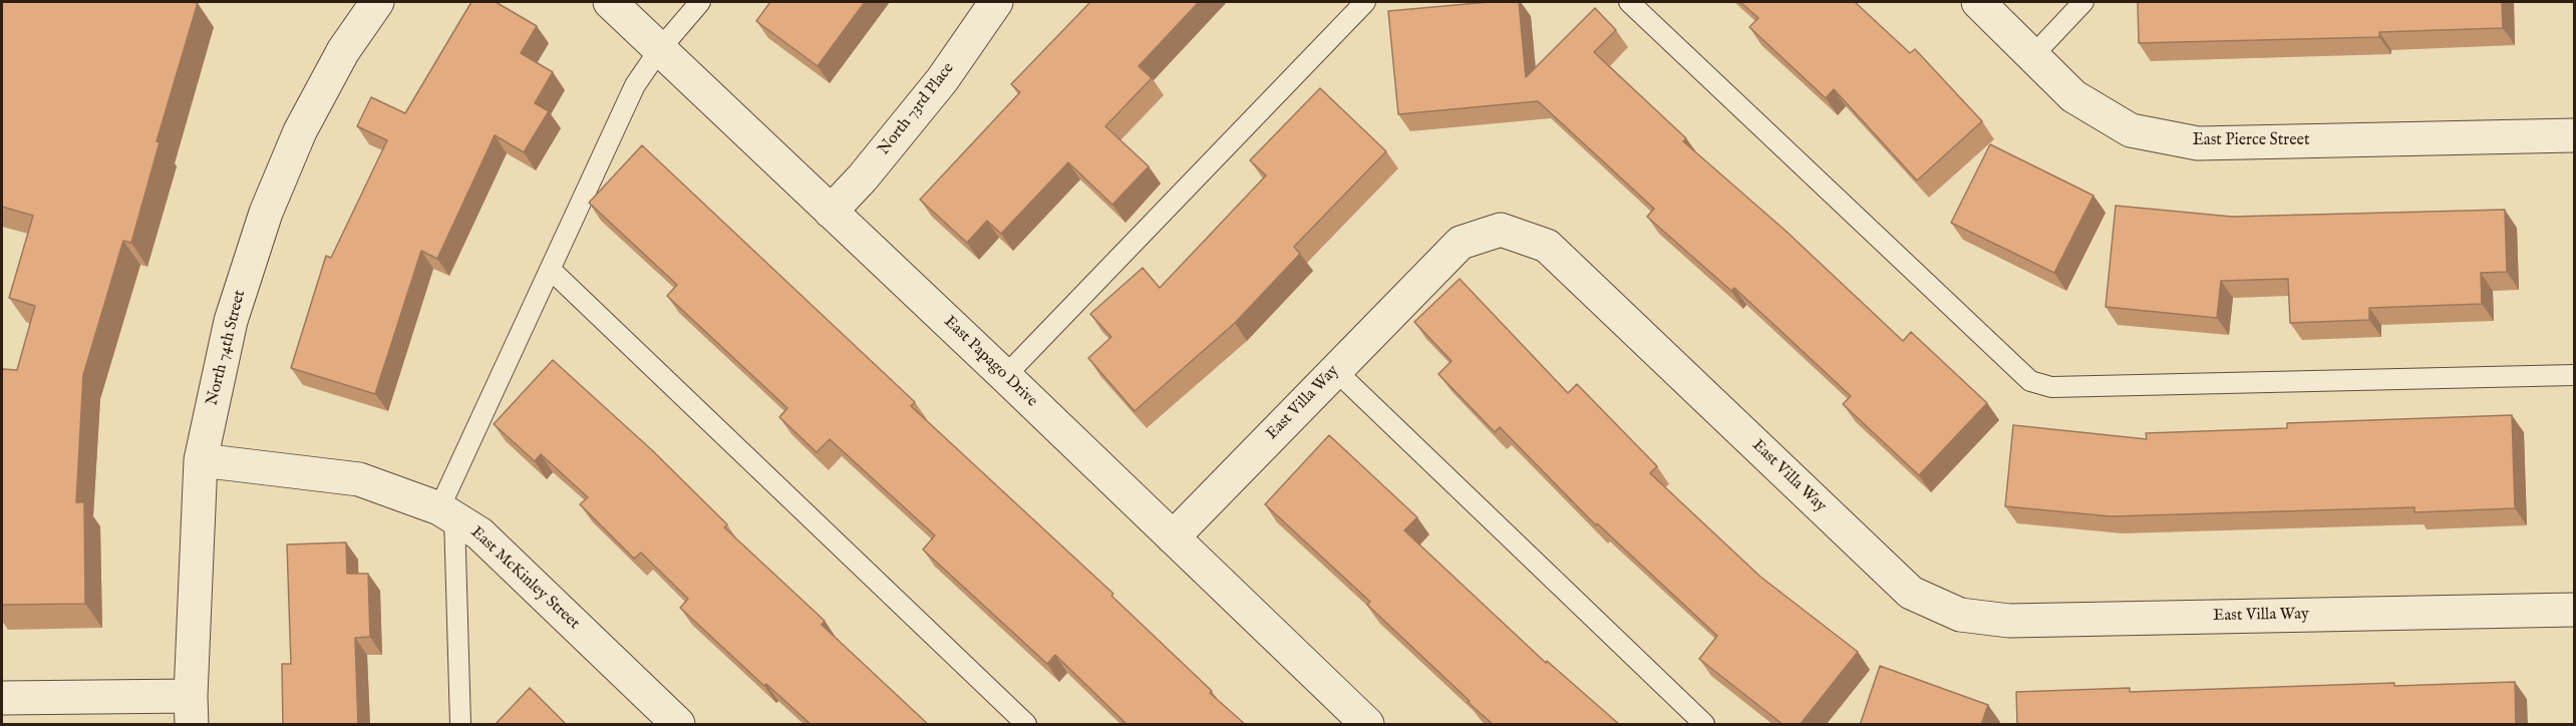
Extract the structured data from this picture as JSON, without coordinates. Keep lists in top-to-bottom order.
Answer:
{
  "streets": {
    "street": [
      "North 73rd Place",
      "East Pierce Street",
      "North 74th Street",
      "East Papago Drive",
      "East Villa Way",
      "East McKinley Street"
    ]
  },
  "crossings": [
    ["North 73rd Place", "East Papago Drive"],
    ["North 74th Street", "East McKinley Street"],
    ["East Papago Drive", "East Villa Way"]
  ]
}
